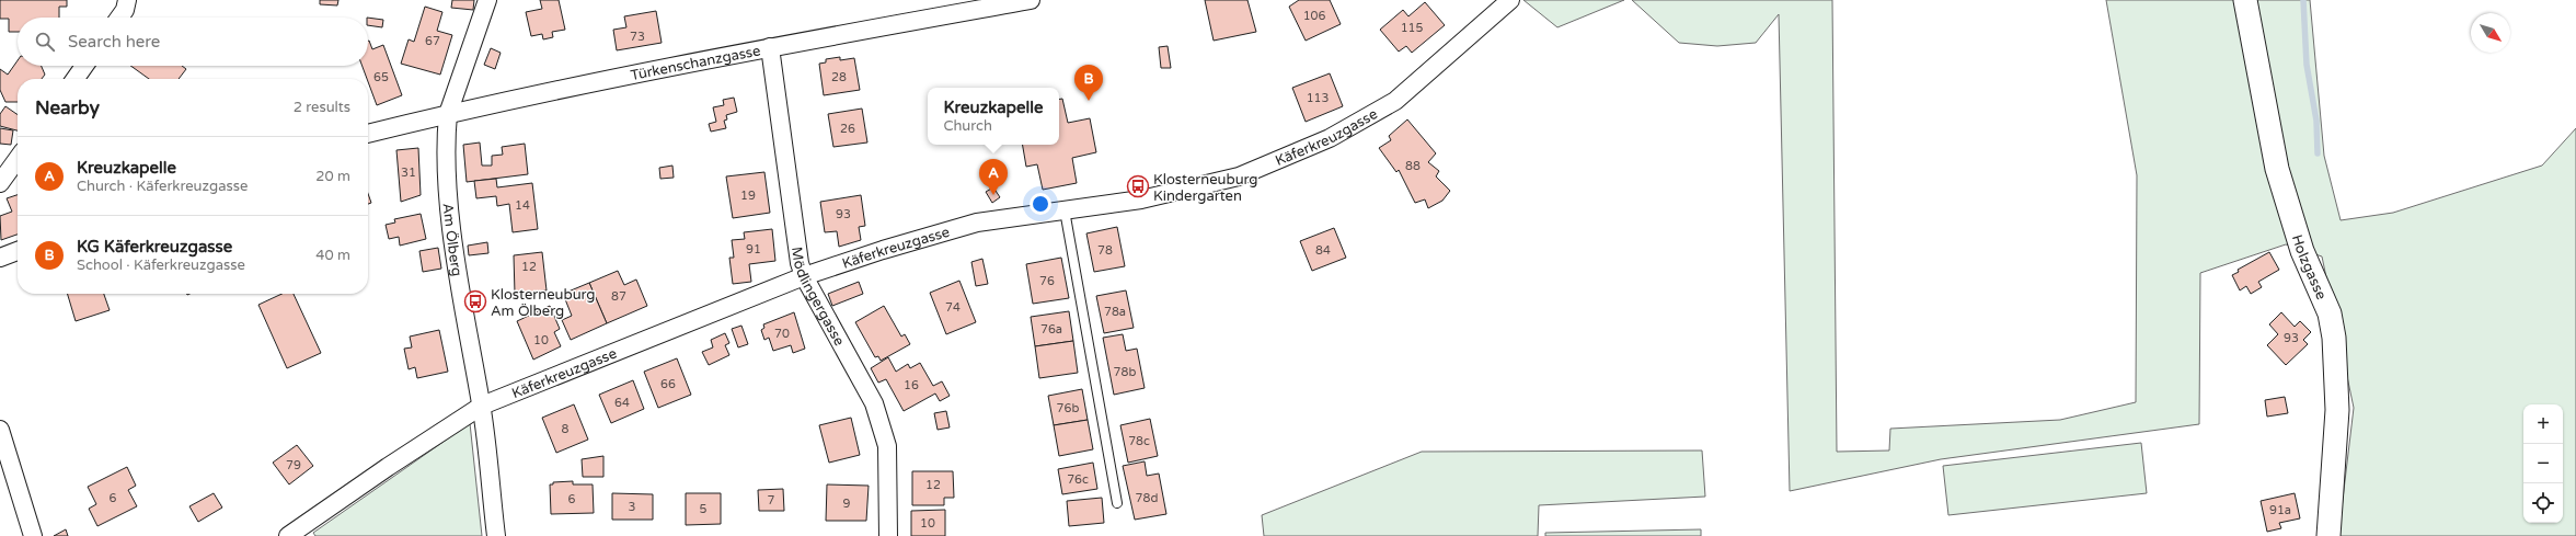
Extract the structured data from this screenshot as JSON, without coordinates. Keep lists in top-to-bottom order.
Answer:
{
  "streets": {
    "street": [
      "Türkenschanzgasse",
      "Käferkreuzgasse",
      "Am Ölberg",
      "Holzgasse",
      "Mödlingergasse"
    ]
  },
  "crossings": [
    ["Türkenschanzgasse", "Am Ölberg"],
    ["Türkenschanzgasse", "Mödlingergasse"],
    ["Käferkreuzgasse", "Am Ölberg"],
    ["Käferkreuzgasse", "Mödlingergasse"]
  ],
  "places": {
    "bus stop": ["Klosterneuburg Kindergarten", "Klosterneuburg Am Ölberg"]
  },
  "house_numbers": [
    "106",
    "115",
    "73",
    "67",
    "65",
    "28",
    "113",
    "26",
    "88",
    "31",
    "19",
    "14",
    "93",
    "91",
    "78",
    "84",
    "12",
    "76",
    "87",
    "74",
    "78a",
    "76a",
    "70",
    "93",
    "10",
    "78b",
    "66",
    "16",
    "64",
    "76b",
    "8",
    "78c",
    "79",
    "76c",
    "12",
    "6",
    "78d",
    "6",
    "7",
    "9",
    "3",
    "5",
    "91a",
    "10"
  ],
  "north": "bottom right",
  "page": {
    "search": "Search here",
    "pins": ["B", "A"],
    "heading": ["Nearby", "2 results"],
    "popup": ["Kreuzkapelle", "Church"],
    "list": [
      {
        "mark": "A",
        "name": "Kreuzkapelle",
        "note": "Church · Käferkreuzgasse",
        "value": "20 m"
      },
      {
        "mark": "B",
        "name": "KG Käferkreuzgasse",
        "note": "School · Käferkreuzgasse",
        "value": "40 m"
      }
    ],
    "map_buttons": ["+", "−"]
  }
}
